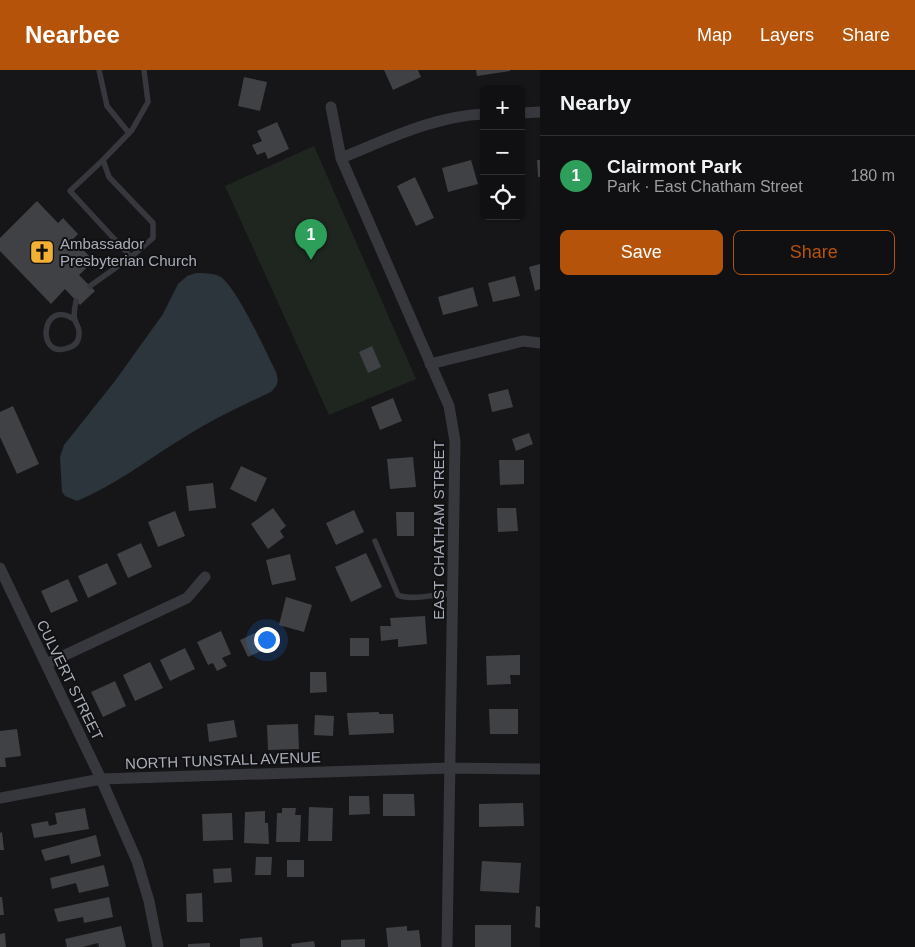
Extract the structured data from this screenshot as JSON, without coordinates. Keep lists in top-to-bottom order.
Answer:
{
  "streets": {
    "street": ["EAST CHATHAM STREET", "CULVERT STREET", "NORTH TUNSTALL AVENUE"]
  },
  "crossings": [
    ["EAST CHATHAM STREET", "NORTH TUNSTALL AVENUE"],
    ["CULVERT STREET", "NORTH TUNSTALL AVENUE"]
  ],
  "places": {
    "church": ["Ambassador Presbyterian Church"]
  },
  "page": {
    "header": "Nearbee",
    "nav": ["Map", "Layers", "Share"],
    "heading": "Nearby",
    "map_buttons": ["+", "−"],
    "list": [
      {
        "mark": "1",
        "name": "Clairmont Park",
        "note": "Park · East Chatham Street",
        "value": "180 m"
      }
    ],
    "buttons": ["Save", "Share"],
    "pins": "1"
  }
}
